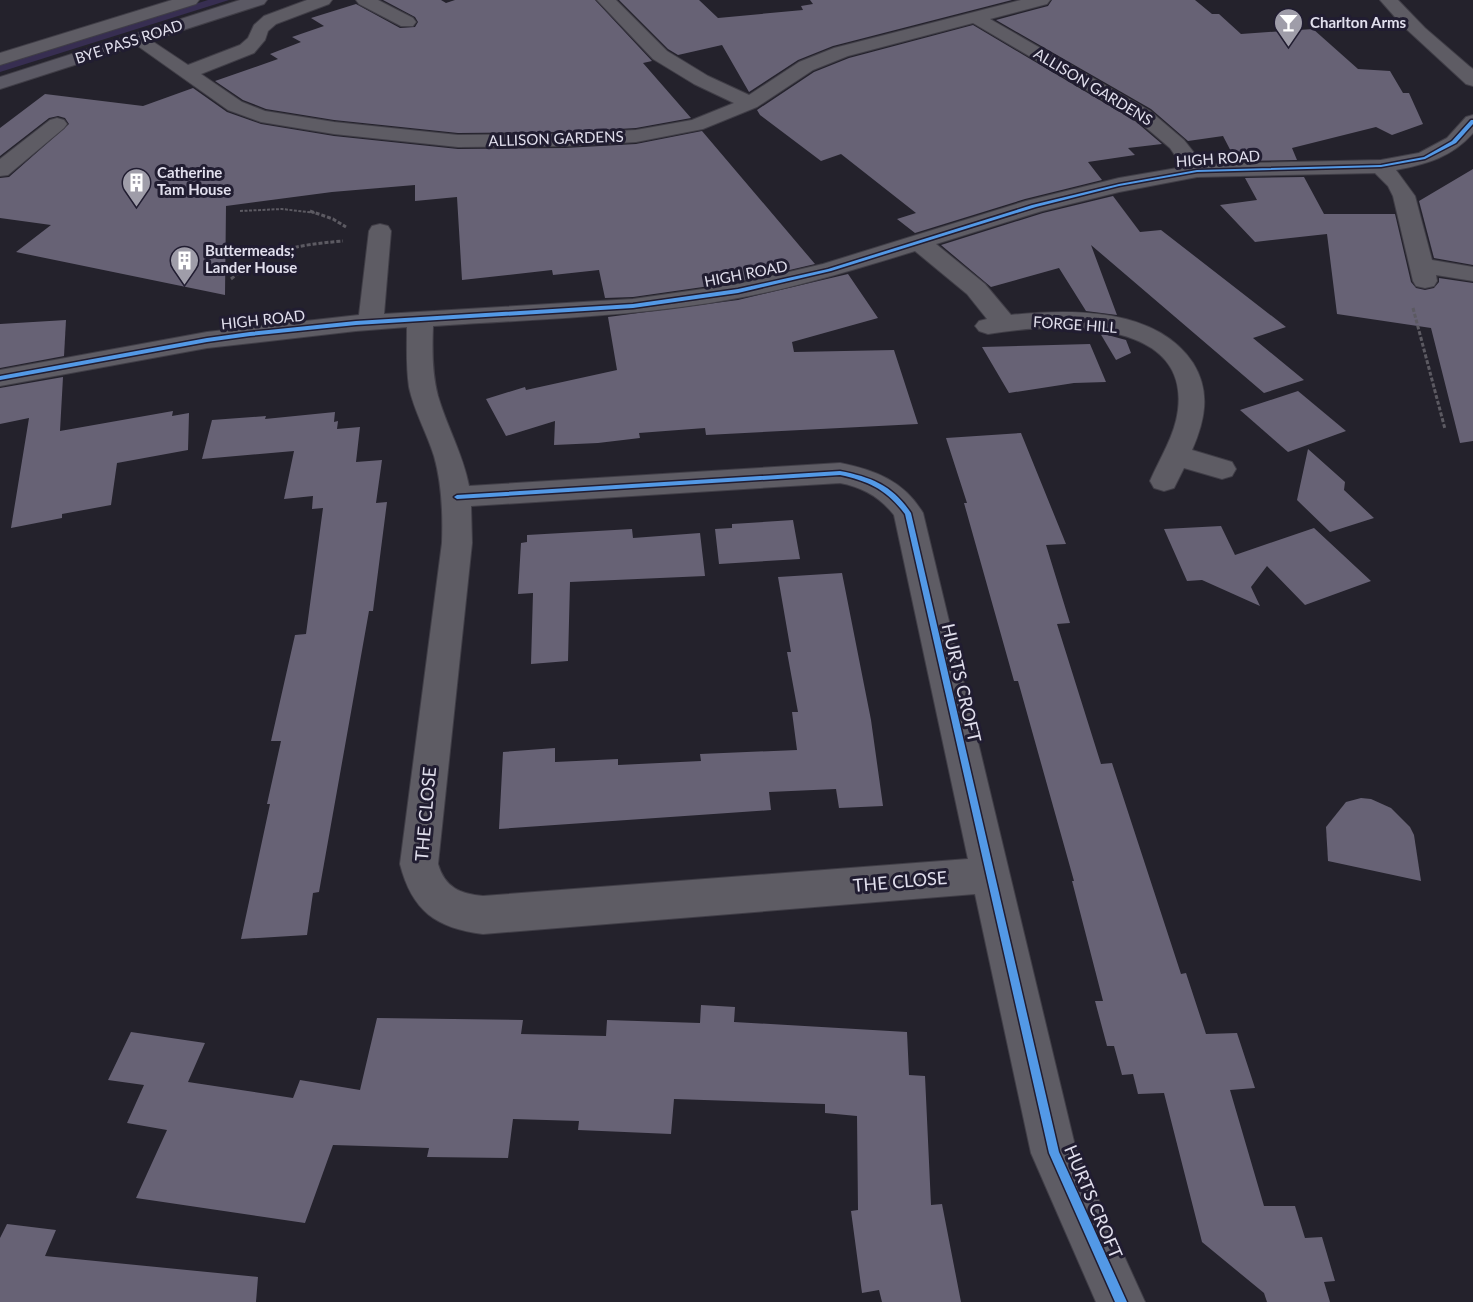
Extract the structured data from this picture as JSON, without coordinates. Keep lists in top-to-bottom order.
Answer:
{
  "streets": {
    "main road": ["BYE PASS ROAD"],
    "street": [
      "ALLISON GARDENS",
      "HIGH ROAD",
      "FORGE HILL",
      "HURTS CROFT",
      "THE CLOSE"
    ]
  },
  "crossings": [
    ["BYE PASS ROAD", "ALLISON GARDENS"],
    ["ALLISON GARDENS", "HIGH ROAD"],
    ["HIGH ROAD", "FORGE HILL"],
    ["HIGH ROAD", "THE CLOSE"],
    ["HURTS CROFT", "THE CLOSE"]
  ],
  "places": {
    "bar": ["Charlton Arms"],
    "building": ["Catherine Tam House", "Buttermeads; Lander House"]
  }
}
